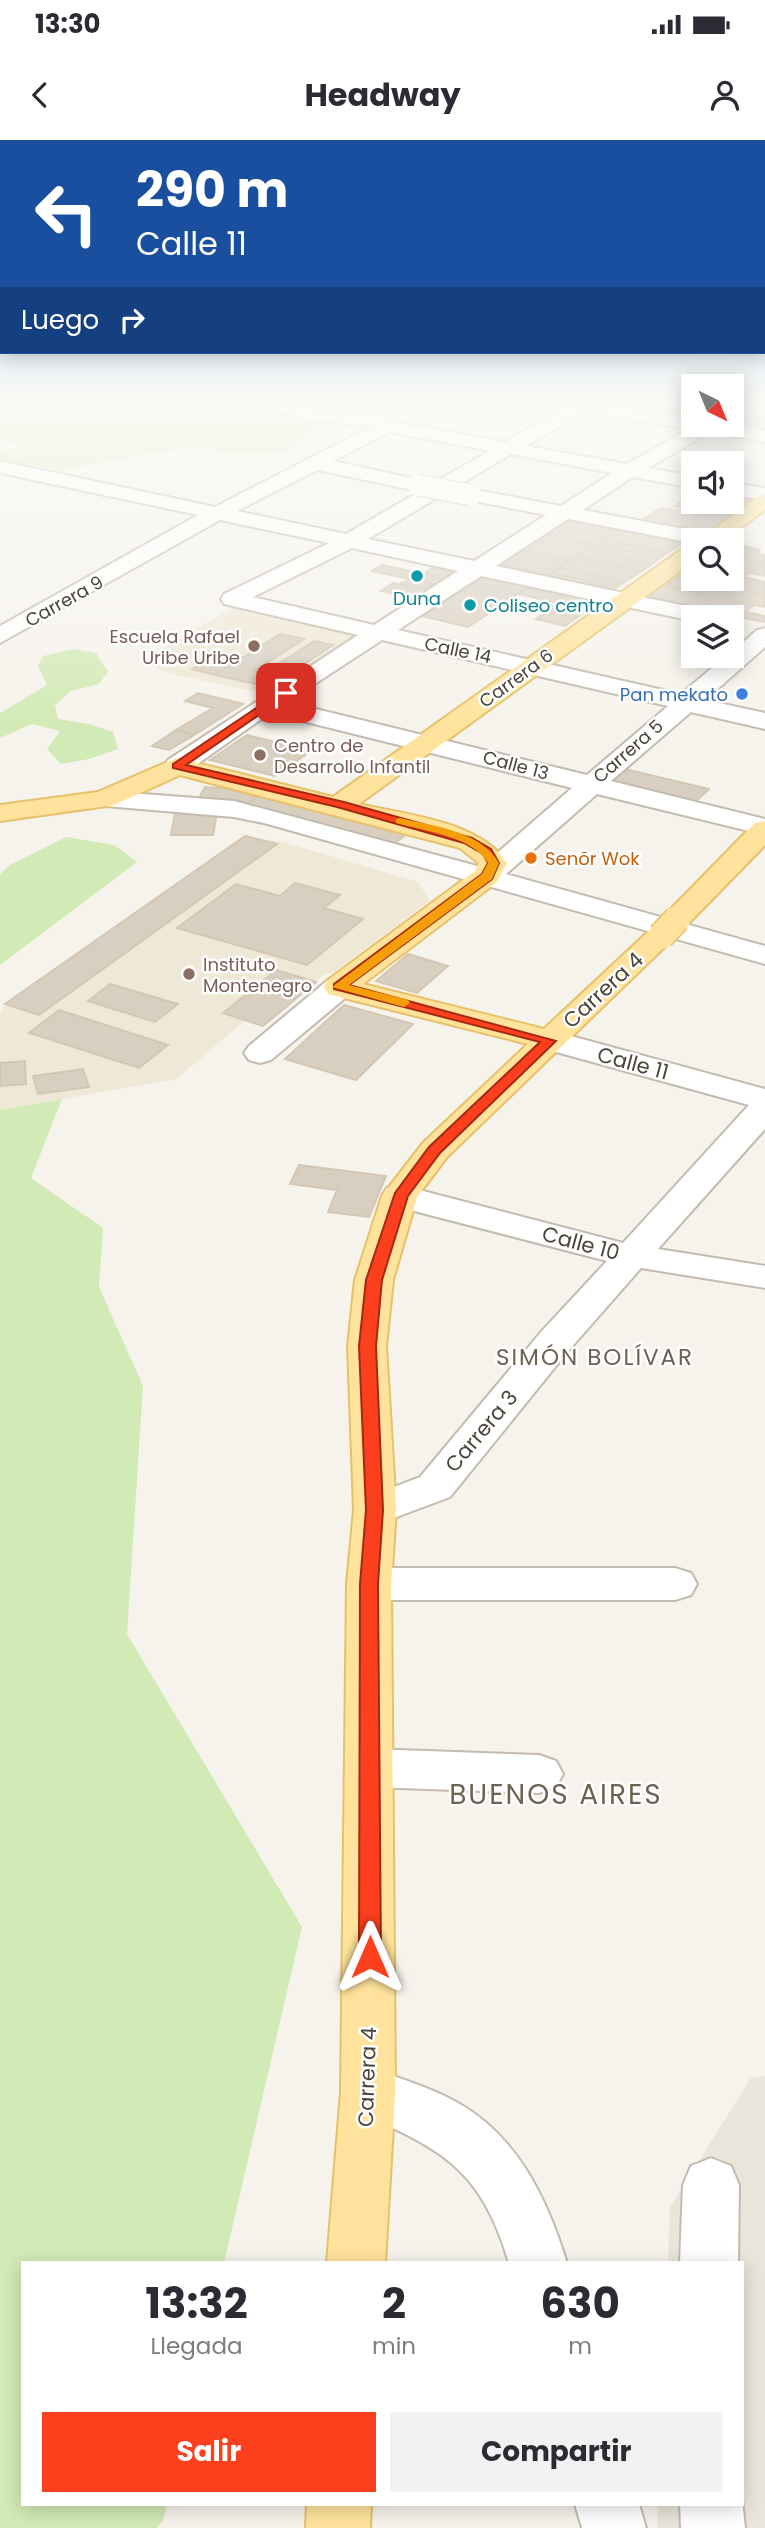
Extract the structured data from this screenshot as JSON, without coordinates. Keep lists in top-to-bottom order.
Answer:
{
  "streets": {
    "main road": [
      "Carrera 6",
      "Carrera 5",
      "Carrera 4",
      "Calle 11"
    ],
    "street": [
      "Carrera 9",
      "Calle 14",
      "Calle 13",
      "Calle 10",
      "Carrera 3"
    ]
  },
  "crossings": [
    ["Calle 14", "Carrera 6"],
    ["Calle 14", "Carrera 5"],
    ["Carrera 6", "Calle 13"],
    ["Carrera 5", "Calle 13"],
    ["Carrera 5", "Calle 11"],
    ["Calle 13", "Carrera 4"],
    ["Carrera 4", "Calle 11"],
    ["Carrera 4", "Calle 10"],
    ["Carrera 4", "Carrera 3"],
    ["Calle 10", "Carrera 3"]
  ],
  "districts": ["SIMÓN BOLÍVAR", "BUENOS AIRES"],
  "places": [
    "Duna",
    "Coliseo centro",
    "Escuela Rafael Uribe Uribe",
    "Pan mekato",
    "Centro de Desarrollo Infantil",
    "Senõr Wok",
    "Instituto Montenegro"
  ],
  "north": "bottom right",
  "page": {
    "status": "13:30",
    "header": "Headway",
    "turn": ["290 m", "Calle 11"],
    "then": "Luego",
    "eta": [
      "13:32",
      "Llegada",
      "2",
      "min",
      "630",
      "m"
    ],
    "buttons": ["Salir", "Compartir"]
  }
}
